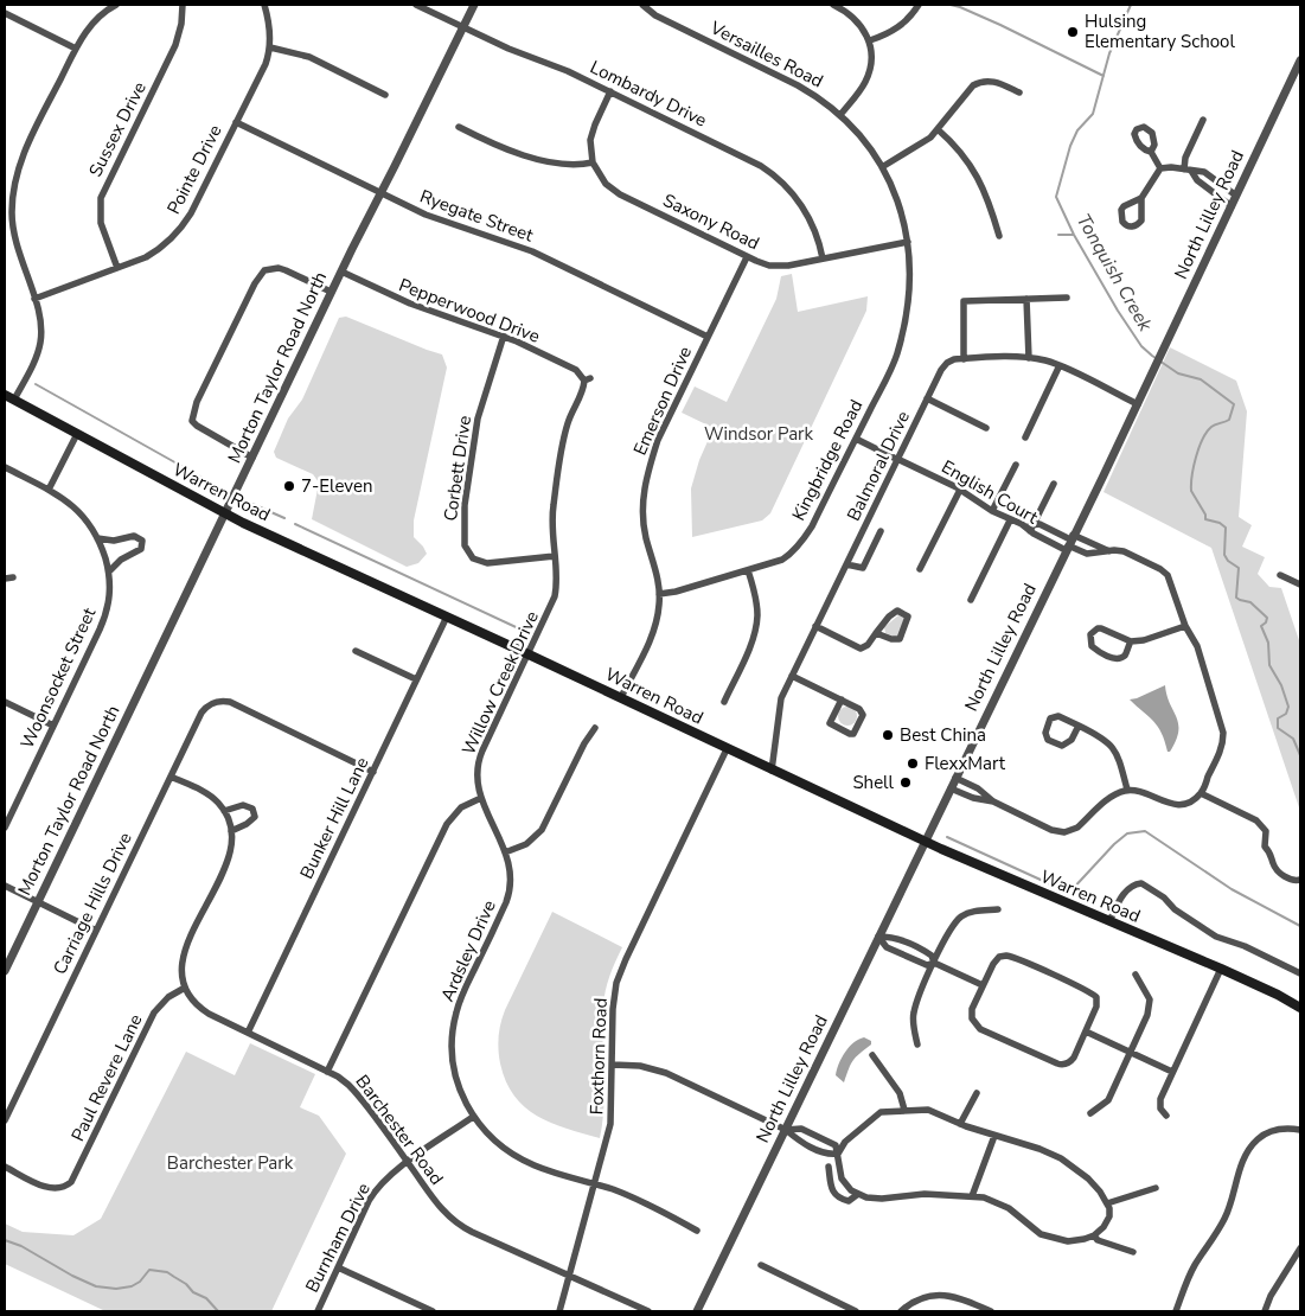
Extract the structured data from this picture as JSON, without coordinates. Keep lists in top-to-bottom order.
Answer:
{
  "streets": {
    "main road": ["Warren Road"],
    "street": [
      "Versailles Road",
      "Lombardy Drive",
      "Sussex Drive",
      "Pointe Drive",
      "North Lilley Road",
      "Ryegate Street",
      "Saxony Road",
      "Pepperwood Drive",
      "Morton Taylor Road North",
      "Emerson Drive",
      "Kingbridge Road",
      "Balmoral Drive",
      "Corbett Drive",
      "English Court",
      "Woonsocket Street",
      "Willow Creek Drive",
      "Bunker Hill Lane",
      "Carriage Hills Drive",
      "Ardsley Drive",
      "Foxthorn Road",
      "Paul Revere Lane",
      "Barchester Road",
      "Burnham Drive"
    ]
  },
  "crossings": [
    ["Versailles Road", "Saxony Road"],
    ["Versailles Road", "Kingbridge Road"],
    ["Lombardy Drive", "Saxony Road"],
    ["Lombardy Drive", "Morton Taylor Road North"],
    ["Sussex Drive", "Pointe Drive"],
    ["Pointe Drive", "Ryegate Street"],
    ["North Lilley Road", "Balmoral Drive"],
    ["North Lilley Road", "Warren Road"],
    ["North Lilley Road", "English Court"],
    ["Ryegate Street", "Morton Taylor Road North"],
    ["Ryegate Street", "Emerson Drive"],
    ["Saxony Road", "Emerson Drive"],
    ["Saxony Road", "Kingbridge Road"],
    ["Pepperwood Drive", "Morton Taylor Road North"],
    ["Pepperwood Drive", "Corbett Drive"],
    ["Pepperwood Drive", "Willow Creek Drive"],
    ["Morton Taylor Road North", "Warren Road"],
    ["Emerson Drive", "Kingbridge Road"],
    ["Emerson Drive", "Warren Road"],
    ["Kingbridge Road", "English Court"],
    ["Balmoral Drive", "Warren Road"],
    ["Balmoral Drive", "English Court"],
    ["Corbett Drive", "Willow Creek Drive"],
    ["Warren Road", "Willow Creek Drive"],
    ["Warren Road", "Bunker Hill Lane"],
    ["Warren Road", "Foxthorn Road"],
    ["Willow Creek Drive", "Ardsley Drive"],
    ["Bunker Hill Lane", "Carriage Hills Drive"],
    ["Bunker Hill Lane", "Barchester Road"],
    ["Ardsley Drive", "Foxthorn Road"],
    ["Ardsley Drive", "Burnham Drive"],
    ["Foxthorn Road", "Barchester Road"],
    ["Paul Revere Lane", "Barchester Road"],
    ["Barchester Road", "Burnham Drive"]
  ],
  "water": ["Tonquish Creek"],
  "parks": ["Windsor Park", "Barchester Park"],
  "places": [
    "Hulsing Elementary School",
    "7-Eleven",
    "Best China",
    "FlexxMart",
    "Shell"
  ]
}
